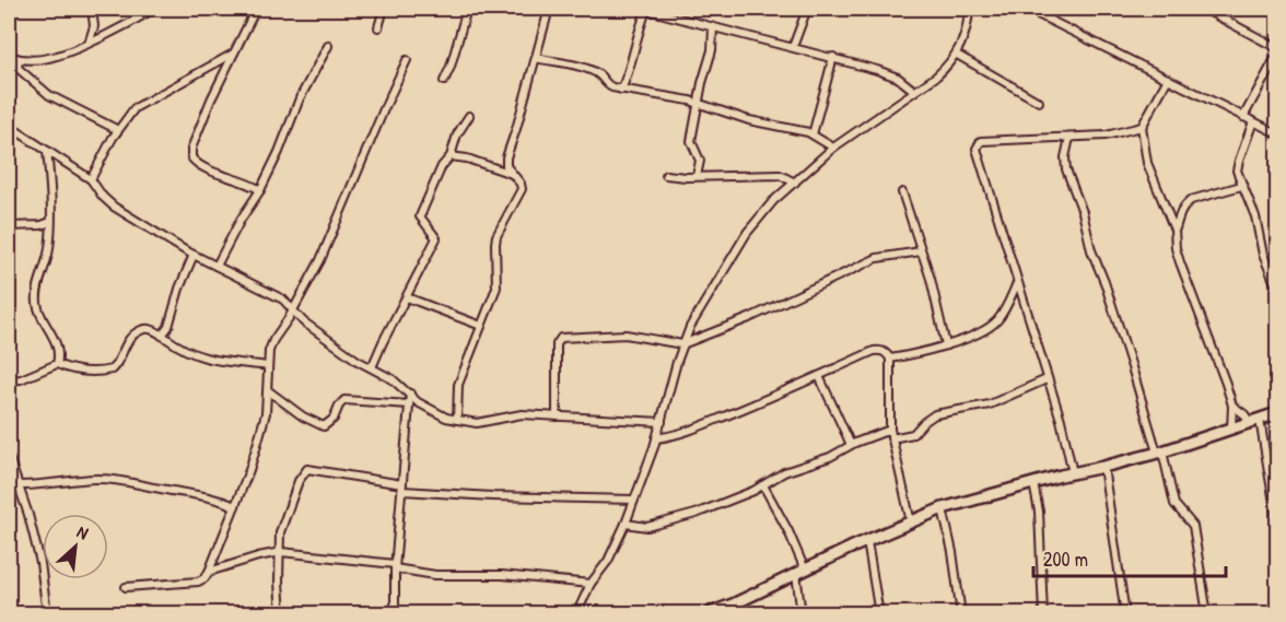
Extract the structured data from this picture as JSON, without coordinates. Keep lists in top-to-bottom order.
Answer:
{
  "scale_bar": "200 m",
  "north": "top right"
}
